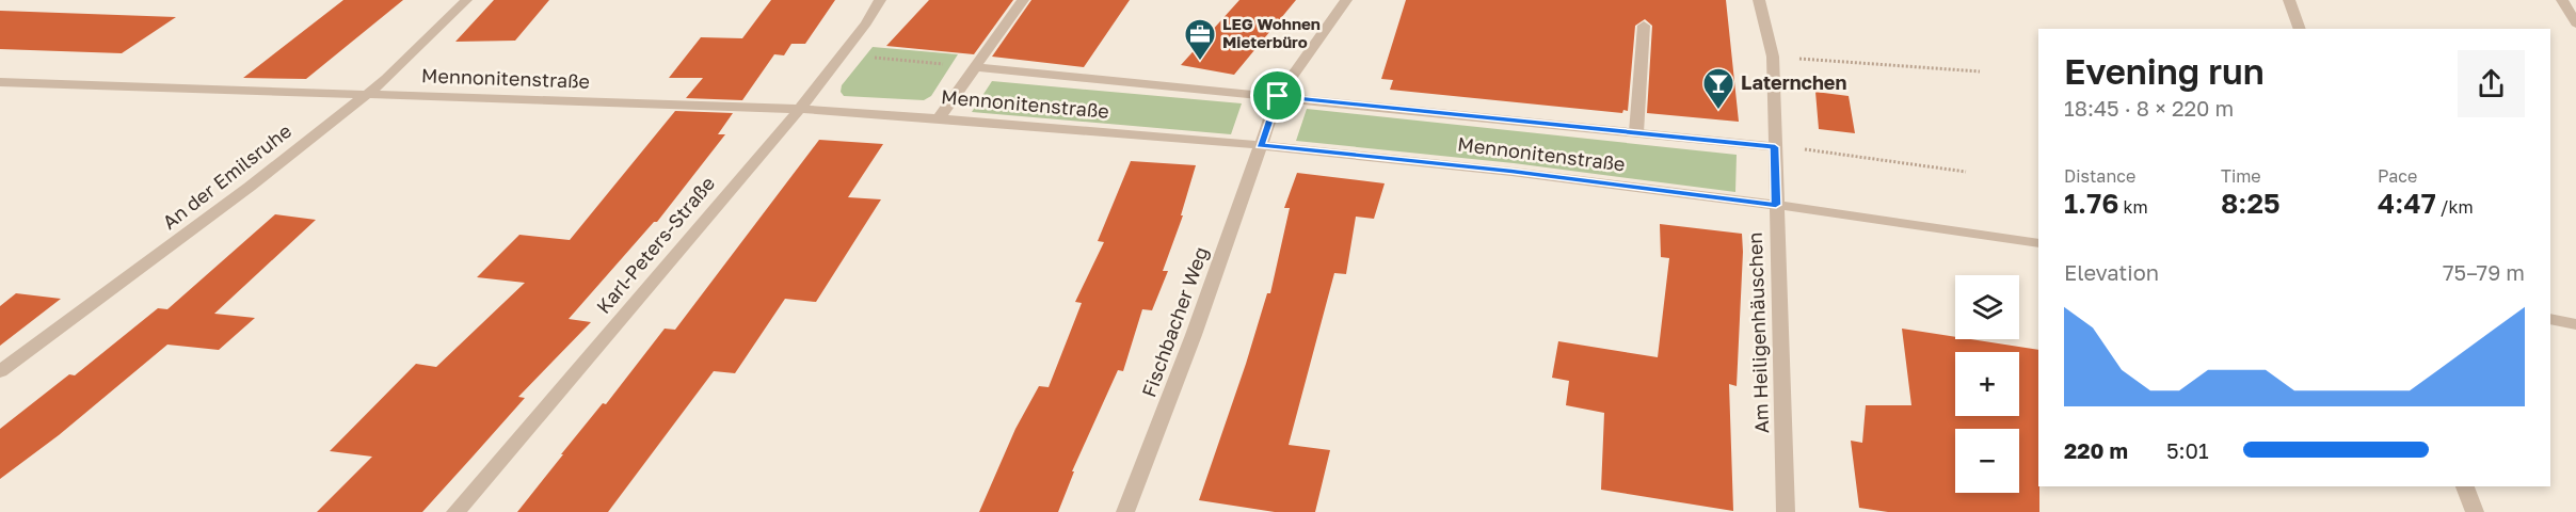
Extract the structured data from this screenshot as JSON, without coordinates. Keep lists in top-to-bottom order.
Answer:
{
  "streets": {
    "street": [
      "Mennonitenstraße",
      "An der Emilsruhe",
      "Karl-Peters-Straße",
      "Fischbacher Weg",
      "Am Heiligenhäuschen"
    ]
  },
  "crossings": [
    ["Mennonitenstraße", "An der Emilsruhe"],
    ["Mennonitenstraße", "Karl-Peters-Straße"],
    ["Mennonitenstraße", "Fischbacher Weg"],
    ["Mennonitenstraße", "Am Heiligenhäuschen"]
  ],
  "places": {
    "office": ["LEG Wohnen Mieterbüro"],
    "bar": ["Laternchen"]
  },
  "page": {
    "heading": ["Evening run", "18:45 · 8 × 220 m"],
    "stats": [
      ["Distance", "1.76 km"],
      ["Time", "8:25"],
      ["Pace", "4:47 /km"]
    ],
    "chart": ["Elevation", "75–79 m"],
    "map_buttons": ["+", "−"],
    "list": [
      {
        "name": "220 m",
        "note": "5:01"
      }
    ]
  }
}
